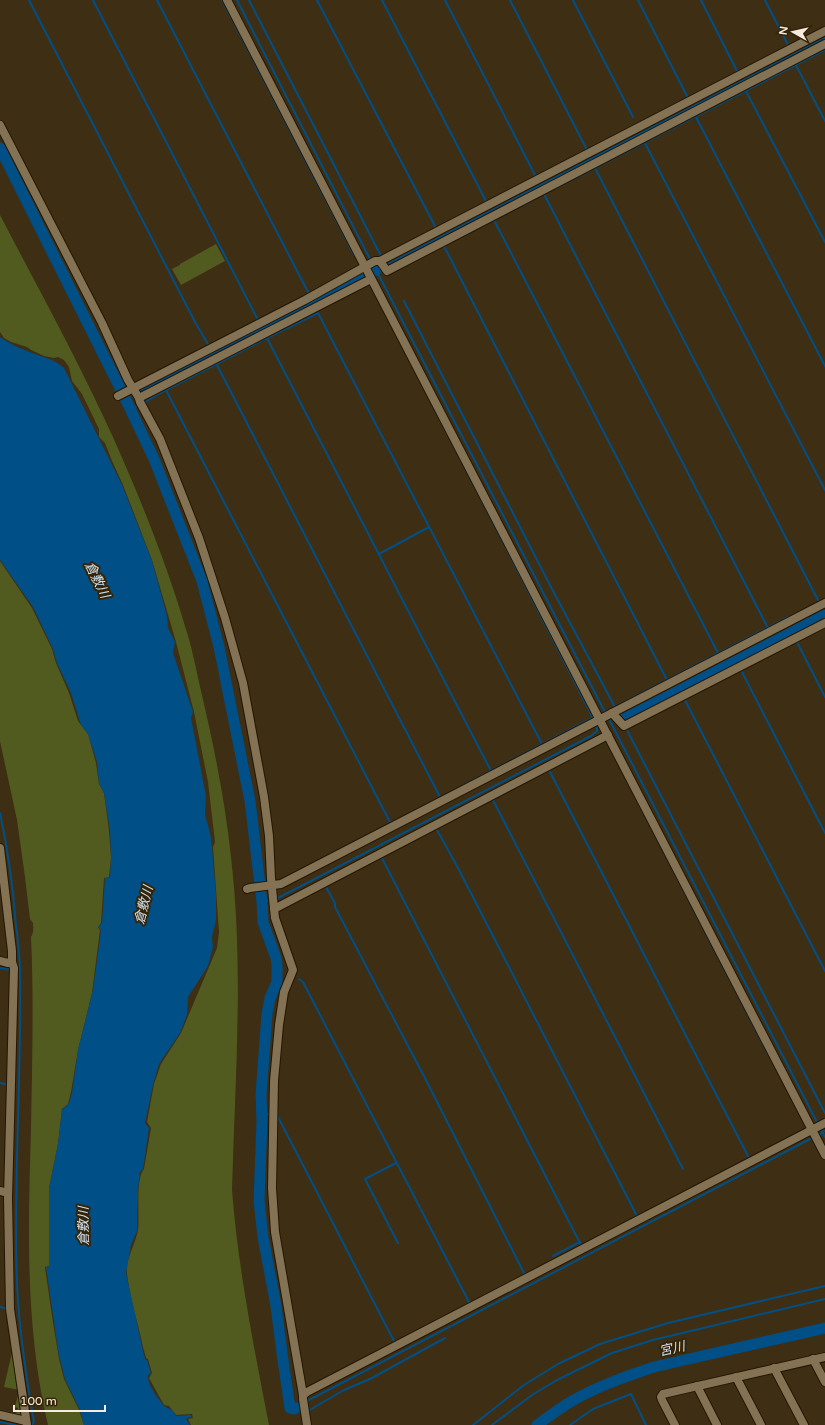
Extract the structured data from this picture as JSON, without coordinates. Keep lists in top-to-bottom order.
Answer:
{
  "water": ["倉敷川", "宮川"],
  "scale_bar": "100 m",
  "north": "left"
}
